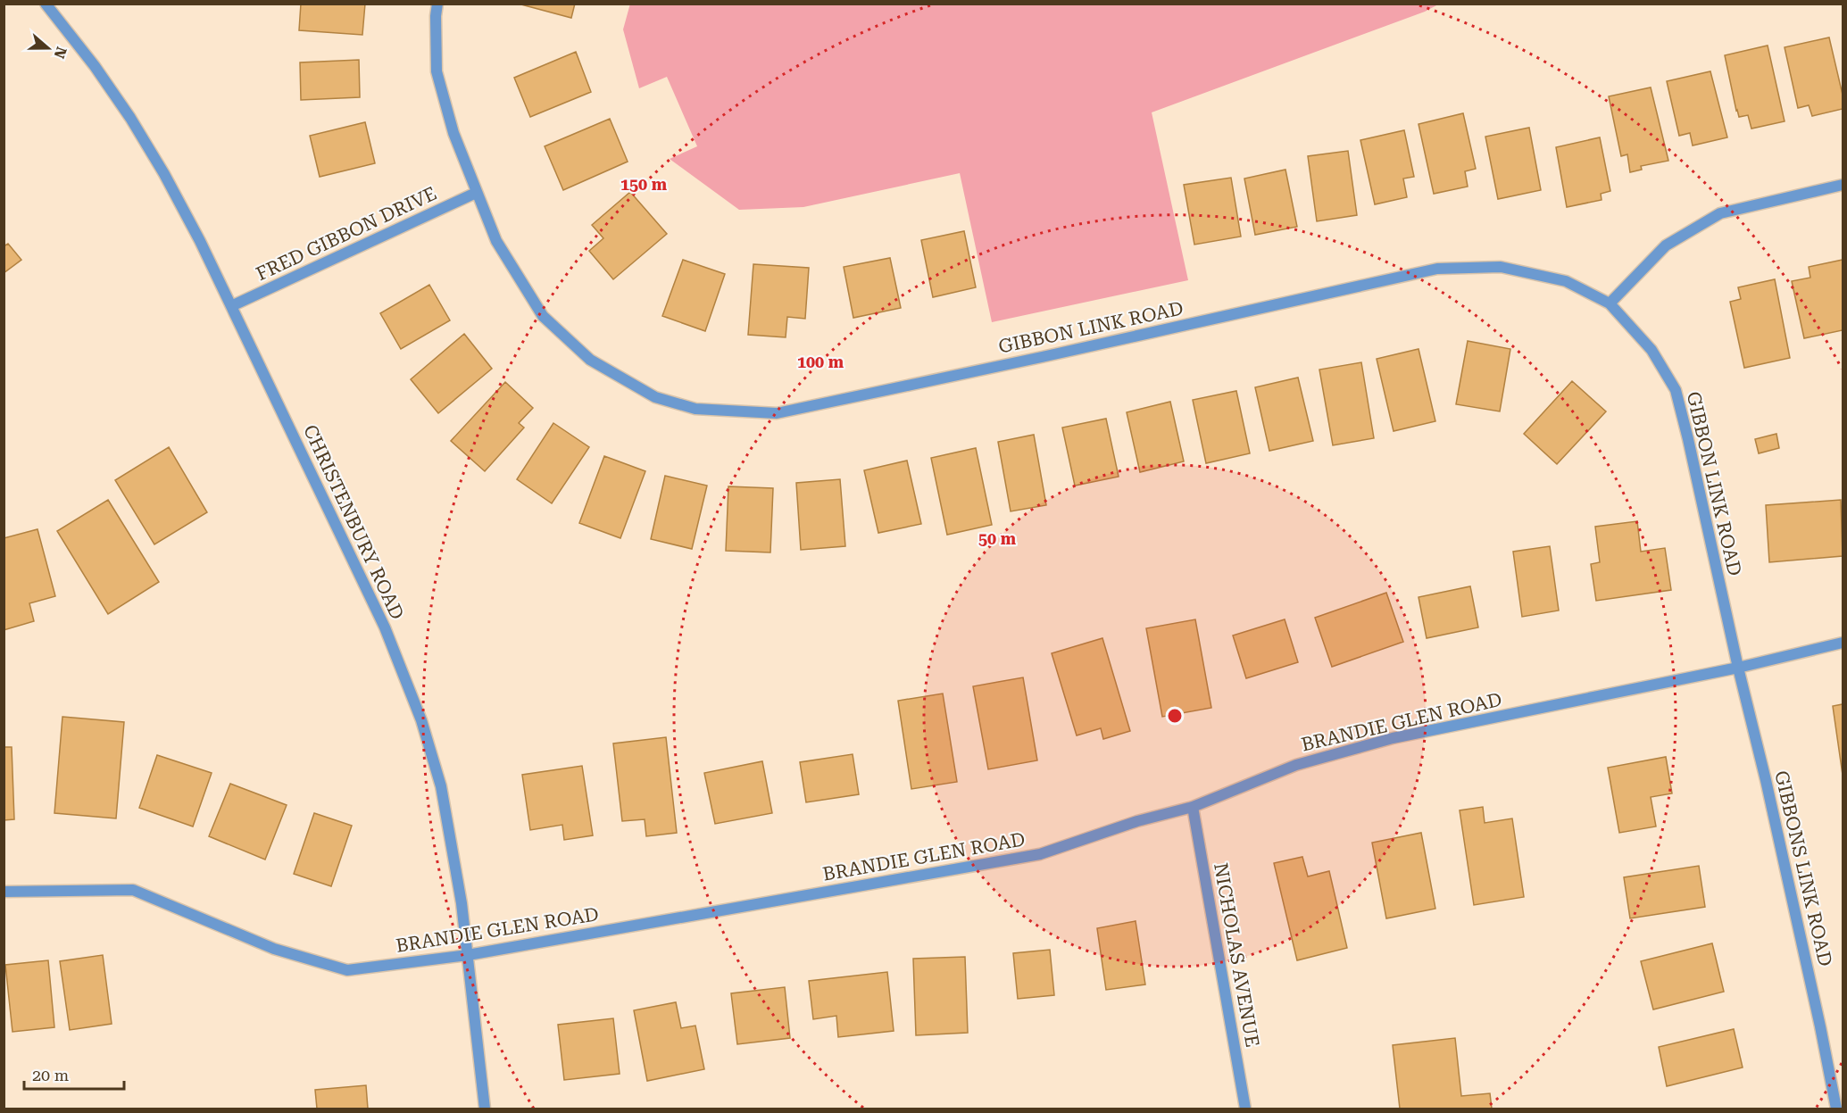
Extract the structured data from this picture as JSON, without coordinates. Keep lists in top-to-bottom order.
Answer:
{
  "streets": {
    "street": [
      "FRED GIBBON DRIVE",
      "GIBBON LINK ROAD",
      "CHRISTENBURY ROAD",
      "BRANDIE GLEN ROAD",
      "GIBBONS LINK ROAD",
      "NICHOLAS AVENUE"
    ]
  },
  "crossings": [
    ["FRED GIBBON DRIVE", "GIBBON LINK ROAD"],
    ["FRED GIBBON DRIVE", "CHRISTENBURY ROAD"],
    ["GIBBON LINK ROAD", "BRANDIE GLEN ROAD"],
    ["GIBBON LINK ROAD", "GIBBONS LINK ROAD"],
    ["CHRISTENBURY ROAD", "BRANDIE GLEN ROAD"],
    ["BRANDIE GLEN ROAD", "GIBBONS LINK ROAD"],
    ["BRANDIE GLEN ROAD", "NICHOLAS AVENUE"]
  ],
  "scale_bar": "20 m",
  "north": "right",
  "rings": ["150 m", "100 m", "50 m"]
}
